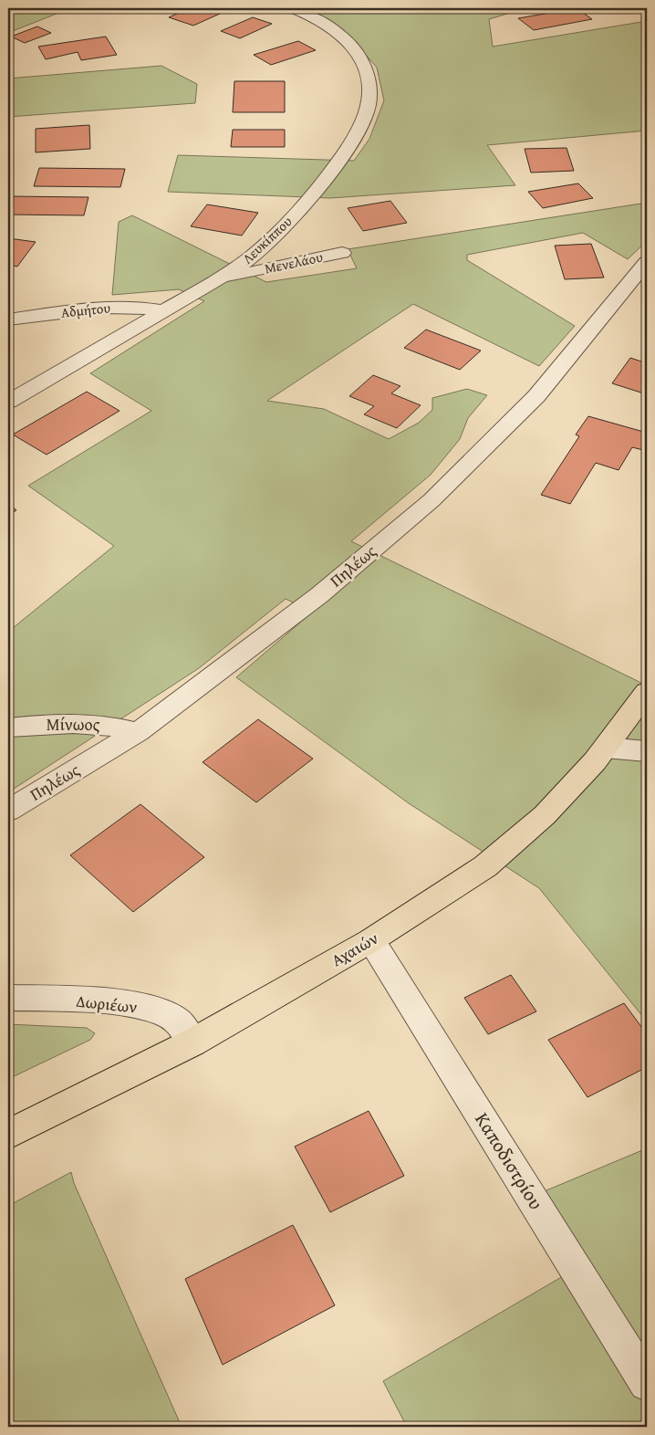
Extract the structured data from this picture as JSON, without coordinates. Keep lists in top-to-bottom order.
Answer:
{
  "streets": {
    "main road": ["Αχαιών"],
    "street": [
      "Λευκίππου",
      "Μενελάου",
      "Αδμήτου",
      "Πηλέως",
      "Μίνωος",
      "Δωριέων",
      "Καποδιστρίου"
    ]
  },
  "crossings": [
    ["Λευκίππου", "Μενελάου"],
    ["Λευκίππου", "Αδμήτου"],
    ["Πηλέως", "Μίνωος"],
    ["Αχαιών", "Δωριέων"],
    ["Αχαιών", "Καποδιστρίου"]
  ]
}
